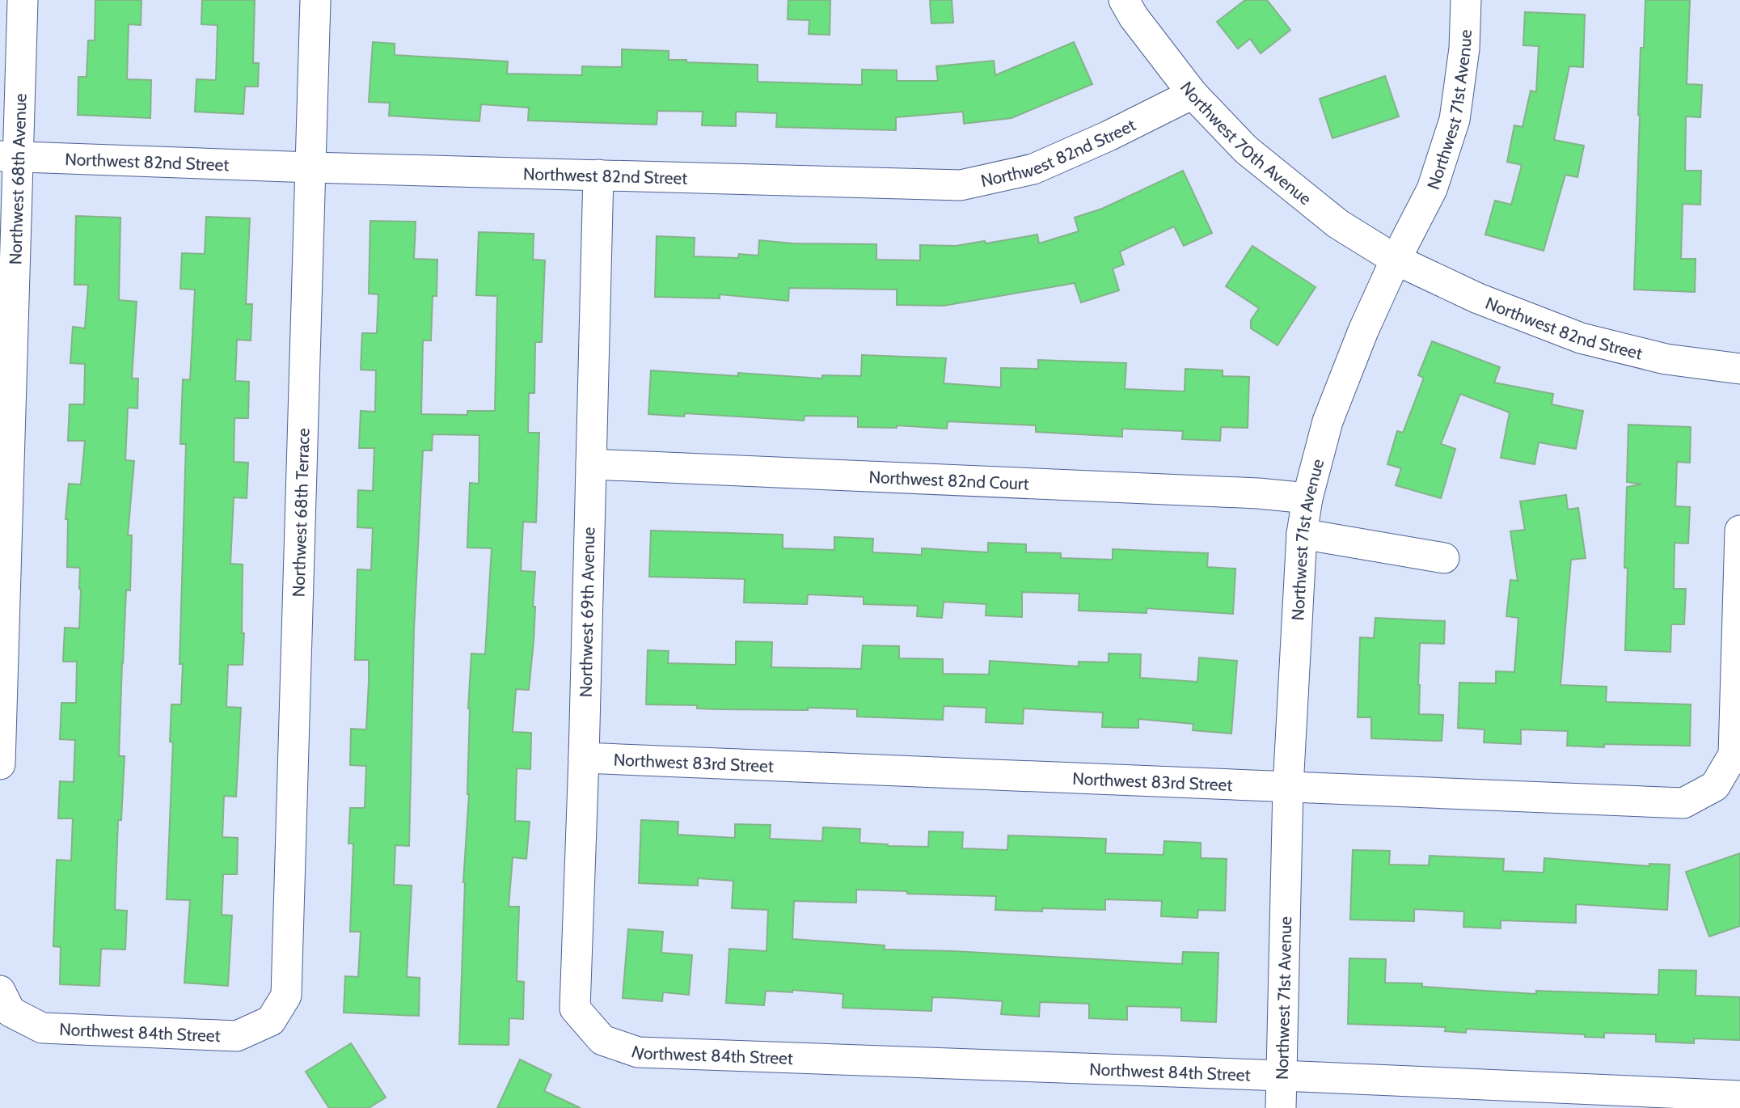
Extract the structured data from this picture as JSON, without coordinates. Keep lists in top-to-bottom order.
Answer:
{
  "streets": {
    "street": [
      "Northwest 71st Avenue",
      "Northwest 70th Avenue",
      "Northwest 82nd Street",
      "Northwest 68th Avenue",
      "Northwest 82nd Court",
      "Northwest 68th Terrace",
      "Northwest 69th Avenue",
      "Northwest 83rd Street",
      "Northwest 84th Street"
    ]
  },
  "crossings": [
    ["Northwest 71st Avenue", "Northwest 70th Avenue"],
    ["Northwest 71st Avenue", "Northwest 82nd Street"],
    ["Northwest 71st Avenue", "Northwest 82nd Court"],
    ["Northwest 71st Avenue", "Northwest 83rd Street"],
    ["Northwest 71st Avenue", "Northwest 84th Street"],
    ["Northwest 70th Avenue", "Northwest 82nd Street"],
    ["Northwest 82nd Street", "Northwest 68th Avenue"],
    ["Northwest 82nd Street", "Northwest 68th Terrace"],
    ["Northwest 82nd Street", "Northwest 69th Avenue"],
    ["Northwest 82nd Court", "Northwest 69th Avenue"],
    ["Northwest 68th Terrace", "Northwest 84th Street"],
    ["Northwest 69th Avenue", "Northwest 83rd Street"],
    ["Northwest 69th Avenue", "Northwest 84th Street"]
  ]
}
